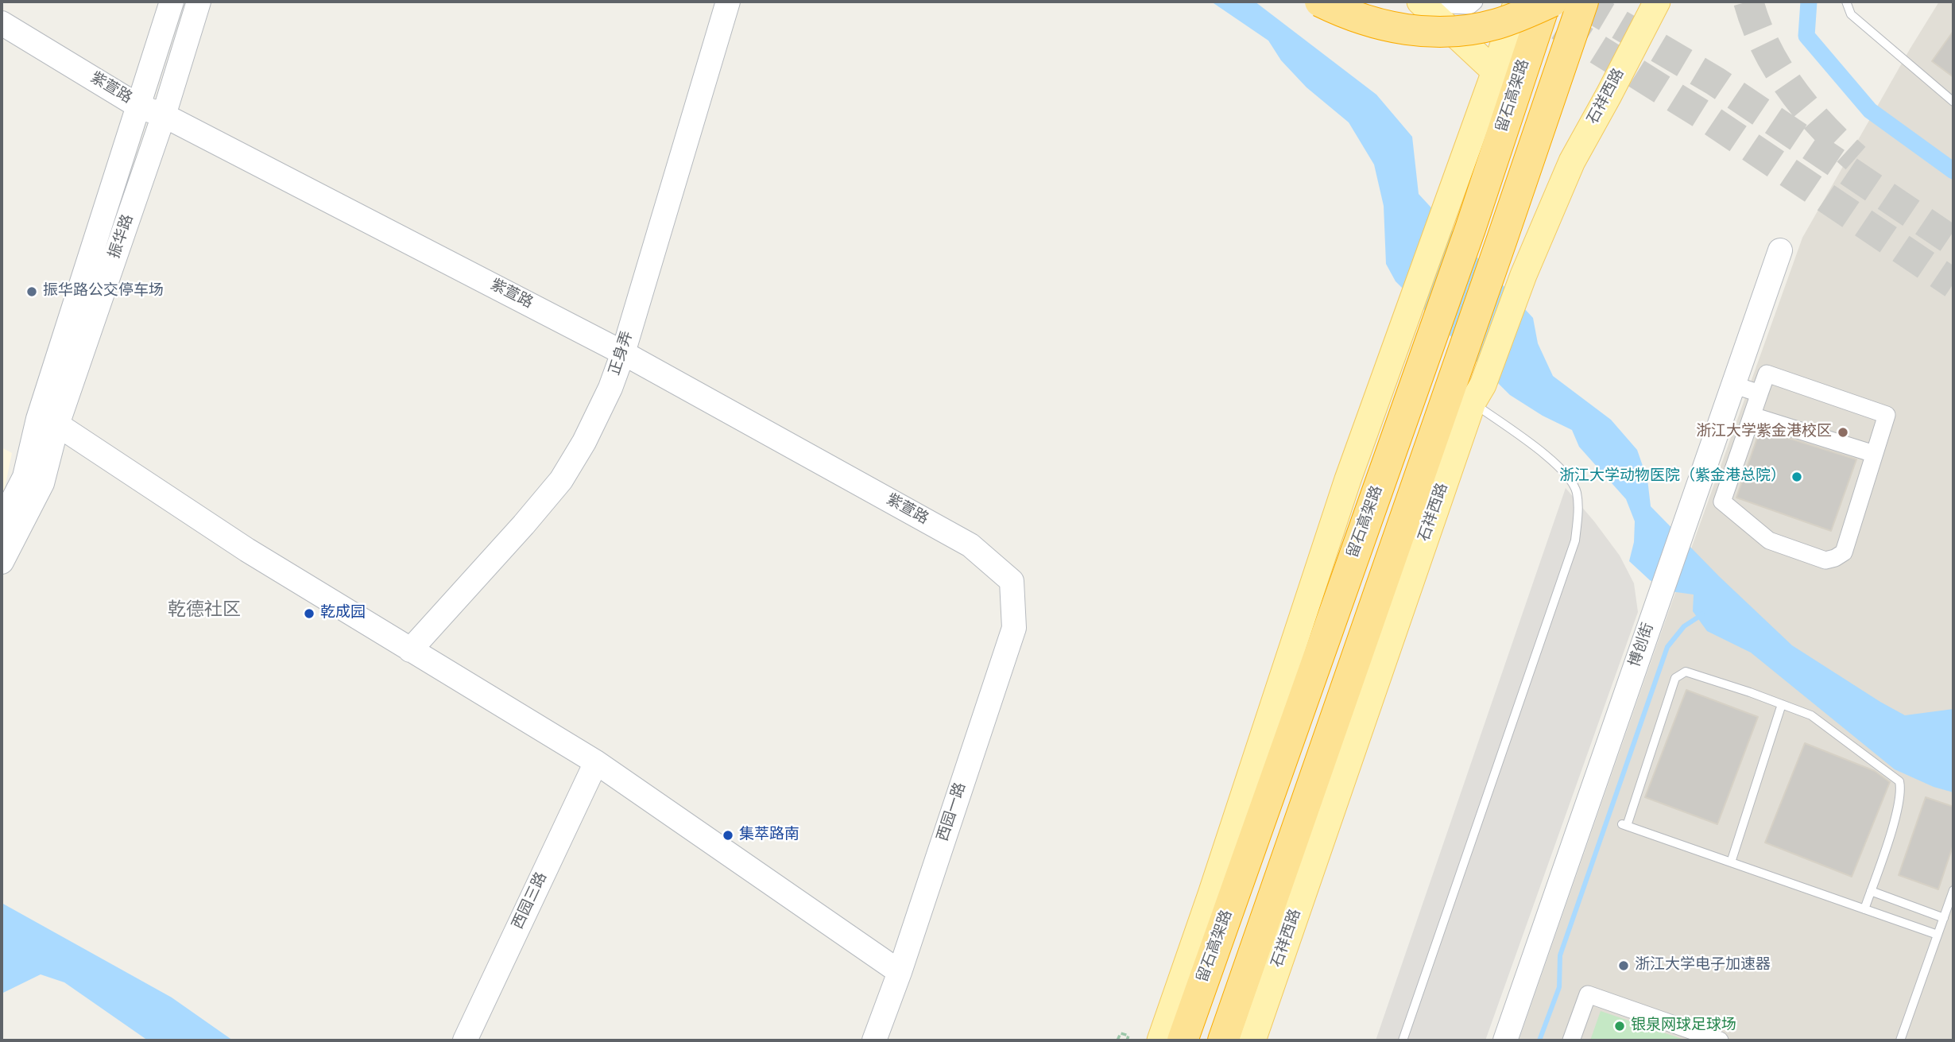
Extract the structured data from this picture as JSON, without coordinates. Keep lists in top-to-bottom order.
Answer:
{
  "streets": {
    "highway": ["留石高架路"],
    "main road": ["石祥西路"],
    "street": [
      "紫萱路",
      "振华路",
      "正身弄",
      "博创街",
      "西园一路",
      "西园三路"
    ]
  },
  "crossings": [
    ["紫萱路", "振华路"],
    ["紫萱路", "正身弄"],
    ["紫萱路", "西园一路"]
  ],
  "districts": ["乾德社区"],
  "places": [
    "振华路公交停车场",
    "浙江大学紫金港校区",
    "浙江大学动物医院（紫金港总院）",
    "乾成园",
    "集萃路南",
    "浙江大学电子加速器",
    "银泉网球足球场"
  ]
}
